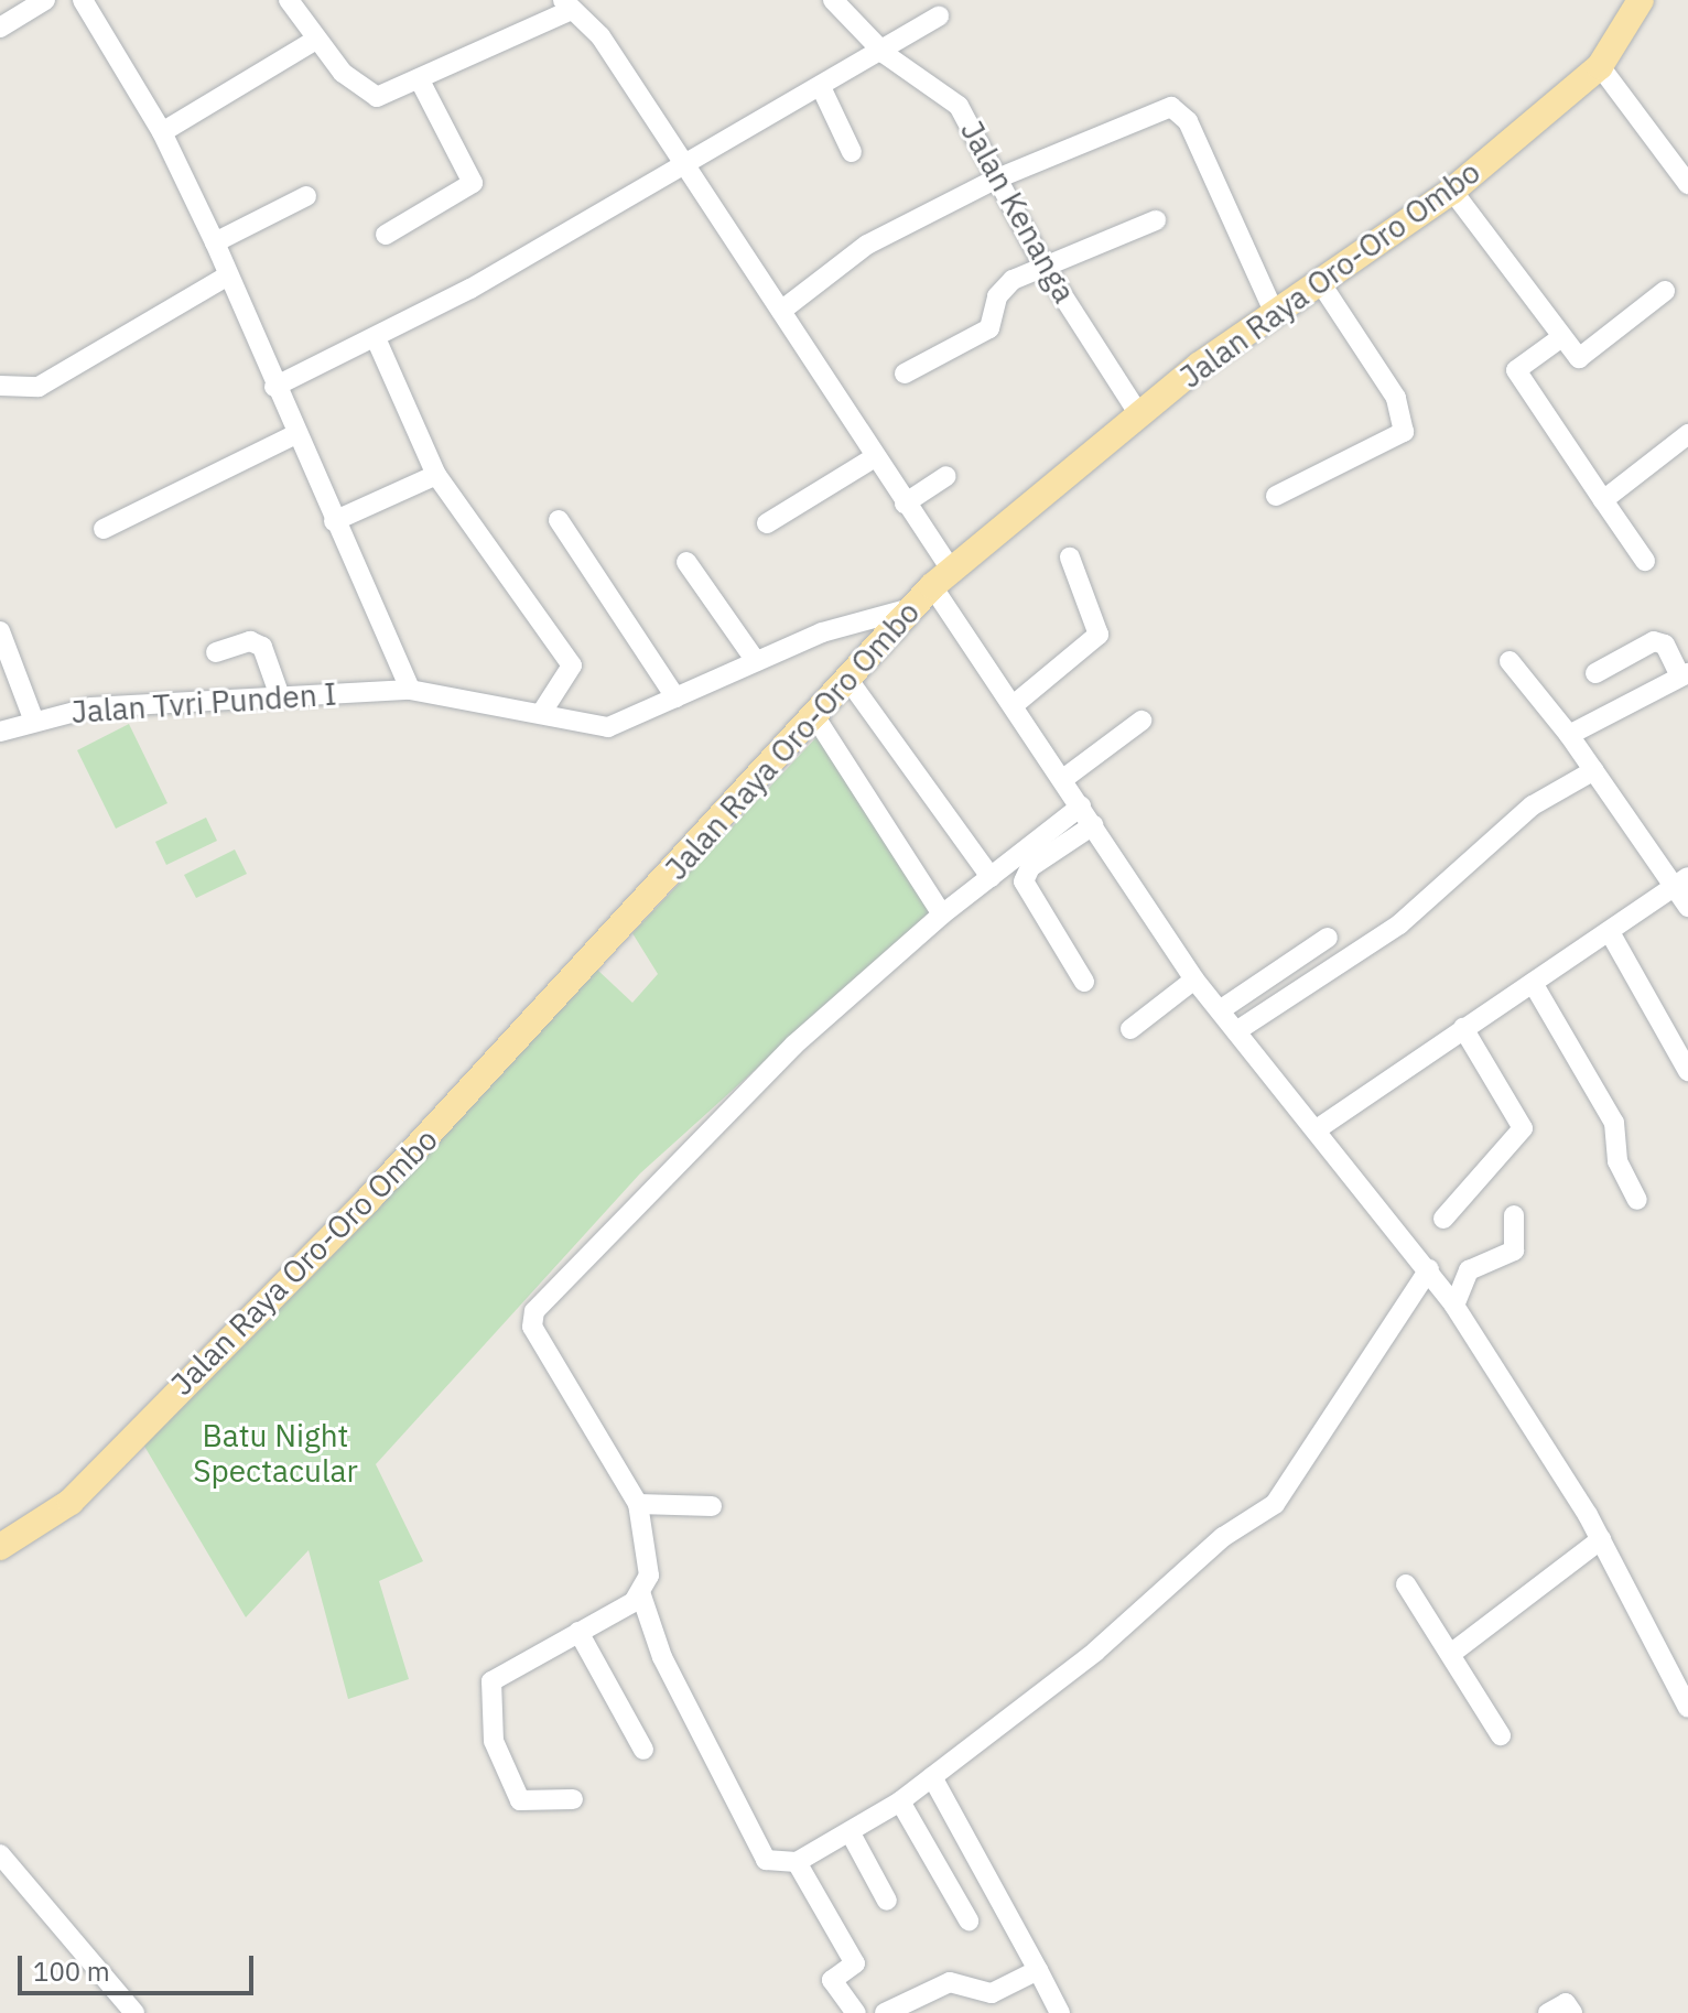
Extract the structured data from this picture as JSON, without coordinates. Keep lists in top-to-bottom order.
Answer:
{
  "streets": {
    "main road": ["Jalan Raya Oro-Oro Ombo"],
    "street": ["Jalan Kenanga", "Jalan Tvri Punden I"]
  },
  "crossings": [
    ["Jalan Kenanga", "Jalan Raya Oro-Oro Ombo"],
    ["Jalan Raya Oro-Oro Ombo", "Jalan Tvri Punden I"]
  ],
  "parks": ["Batu Night Spectacular"],
  "scale_bar": "100 m"
}
